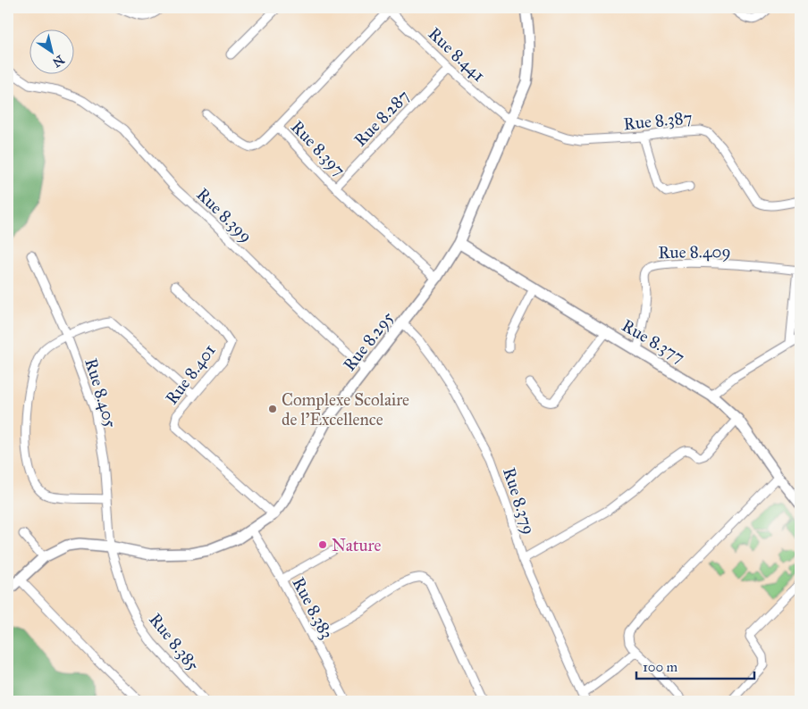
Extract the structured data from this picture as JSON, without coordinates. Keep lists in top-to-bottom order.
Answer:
{
  "streets": {
    "street": [
      "Rue 8.441",
      "Rue 8.287",
      "Rue 8.387",
      "Rue 8.397",
      "Rue 8.399",
      "Rue 8.409",
      "Rue 8.295",
      "Rue 8.377",
      "Rue 8.401",
      "Rue 8.405",
      "Rue 8.379",
      "Rue 8.383",
      "Rue 8.385"
    ]
  },
  "crossings": [
    ["Rue 8.441", "Rue 8.287"],
    ["Rue 8.441", "Rue 8.387"],
    ["Rue 8.441", "Rue 8.397"],
    ["Rue 8.441", "Rue 8.295"],
    ["Rue 8.287", "Rue 8.397"],
    ["Rue 8.387", "Rue 8.295"],
    ["Rue 8.397", "Rue 8.295"],
    ["Rue 8.399", "Rue 8.295"],
    ["Rue 8.409", "Rue 8.377"],
    ["Rue 8.295", "Rue 8.377"],
    ["Rue 8.295", "Rue 8.401"],
    ["Rue 8.295", "Rue 8.405"],
    ["Rue 8.295", "Rue 8.379"],
    ["Rue 8.295", "Rue 8.383"],
    ["Rue 8.295", "Rue 8.385"],
    ["Rue 8.405", "Rue 8.385"]
  ],
  "places": ["Complexe Scolaire de l'Excellence", "Nature"],
  "scale_bar": "100 m",
  "north": "bottom right"
}
